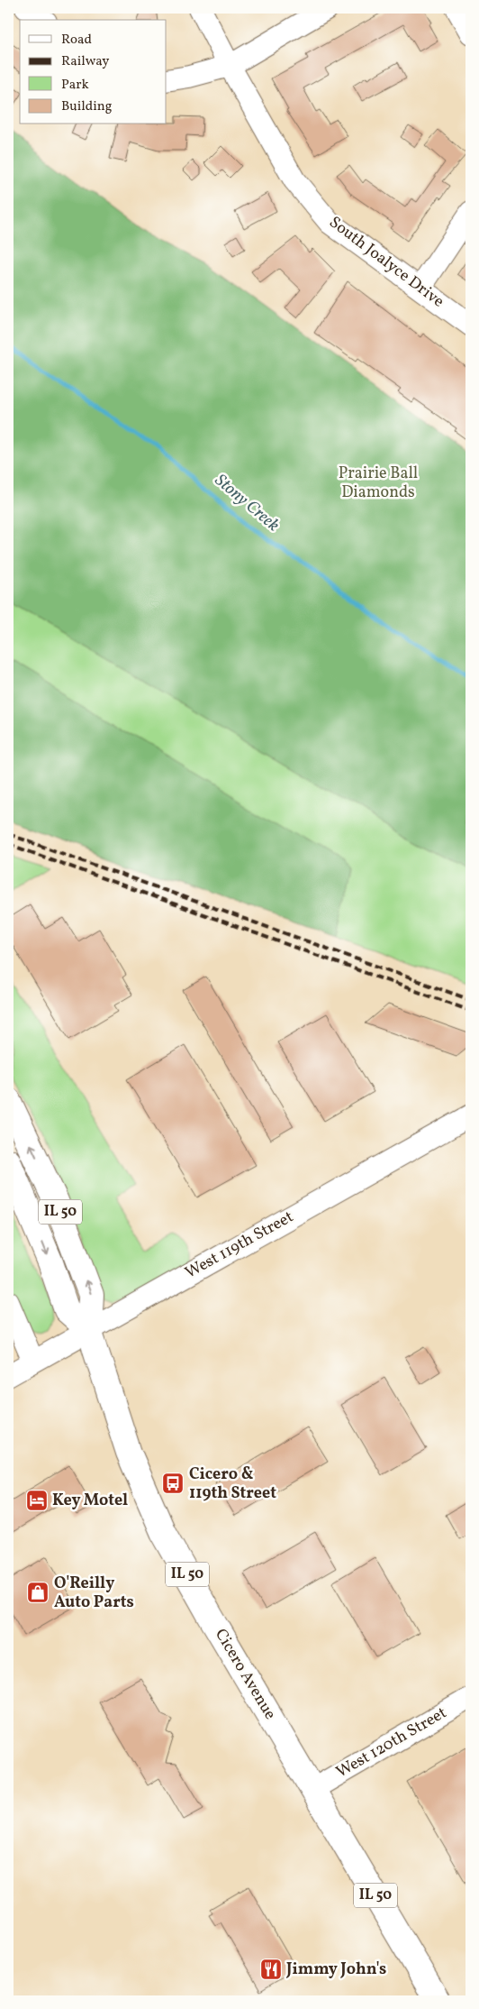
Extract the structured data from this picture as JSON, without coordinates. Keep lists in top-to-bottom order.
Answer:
{
  "streets": {
    "main road": ["IL 50", "Cicero Avenue"],
    "street": ["South Joalyce Drive", "West 119th Street", "West 120th Street"]
  },
  "crossings": [
    ["IL 50", "West 119th Street"],
    ["IL 50", "Cicero Avenue"],
    ["West 119th Street", "Cicero Avenue"],
    ["Cicero Avenue", "West 120th Street"]
  ],
  "water": ["Stony Creek"],
  "parks": ["Prairie Ball Diamonds"],
  "places": {
    "bus stop": ["Cicero & 119th Street"],
    "hotel": ["Key Motel"],
    "shop": ["O'Reilly Auto Parts"],
    "restaurant": ["Jimmy John's"]
  },
  "legend": [
    "Road",
    "Railway",
    "Park",
    "Building"
  ]
}
